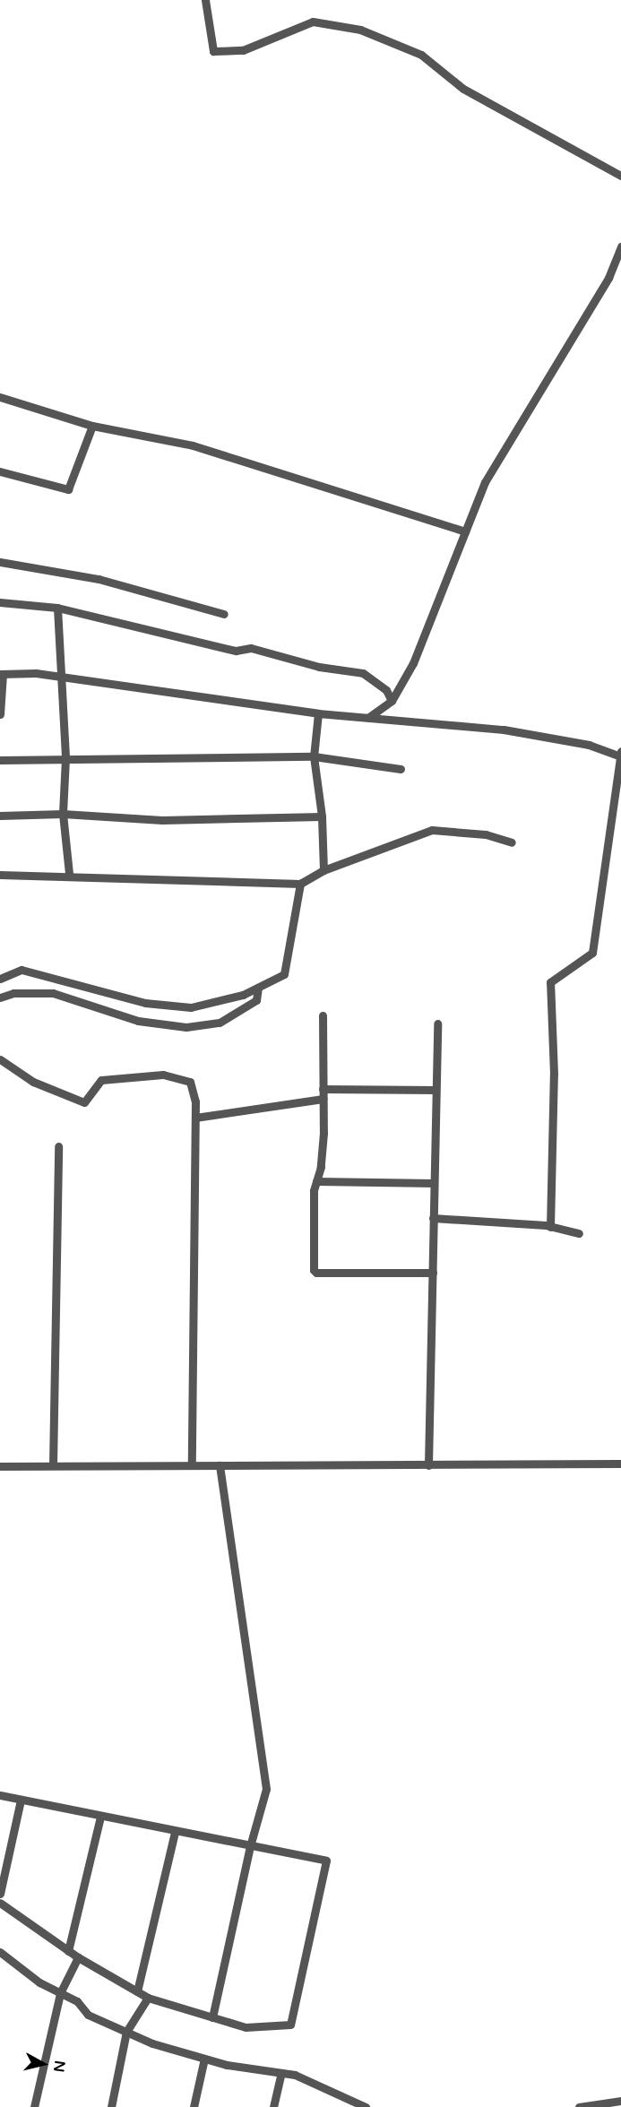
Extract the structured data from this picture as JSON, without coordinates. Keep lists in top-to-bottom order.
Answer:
{
  "north": "right"
}
